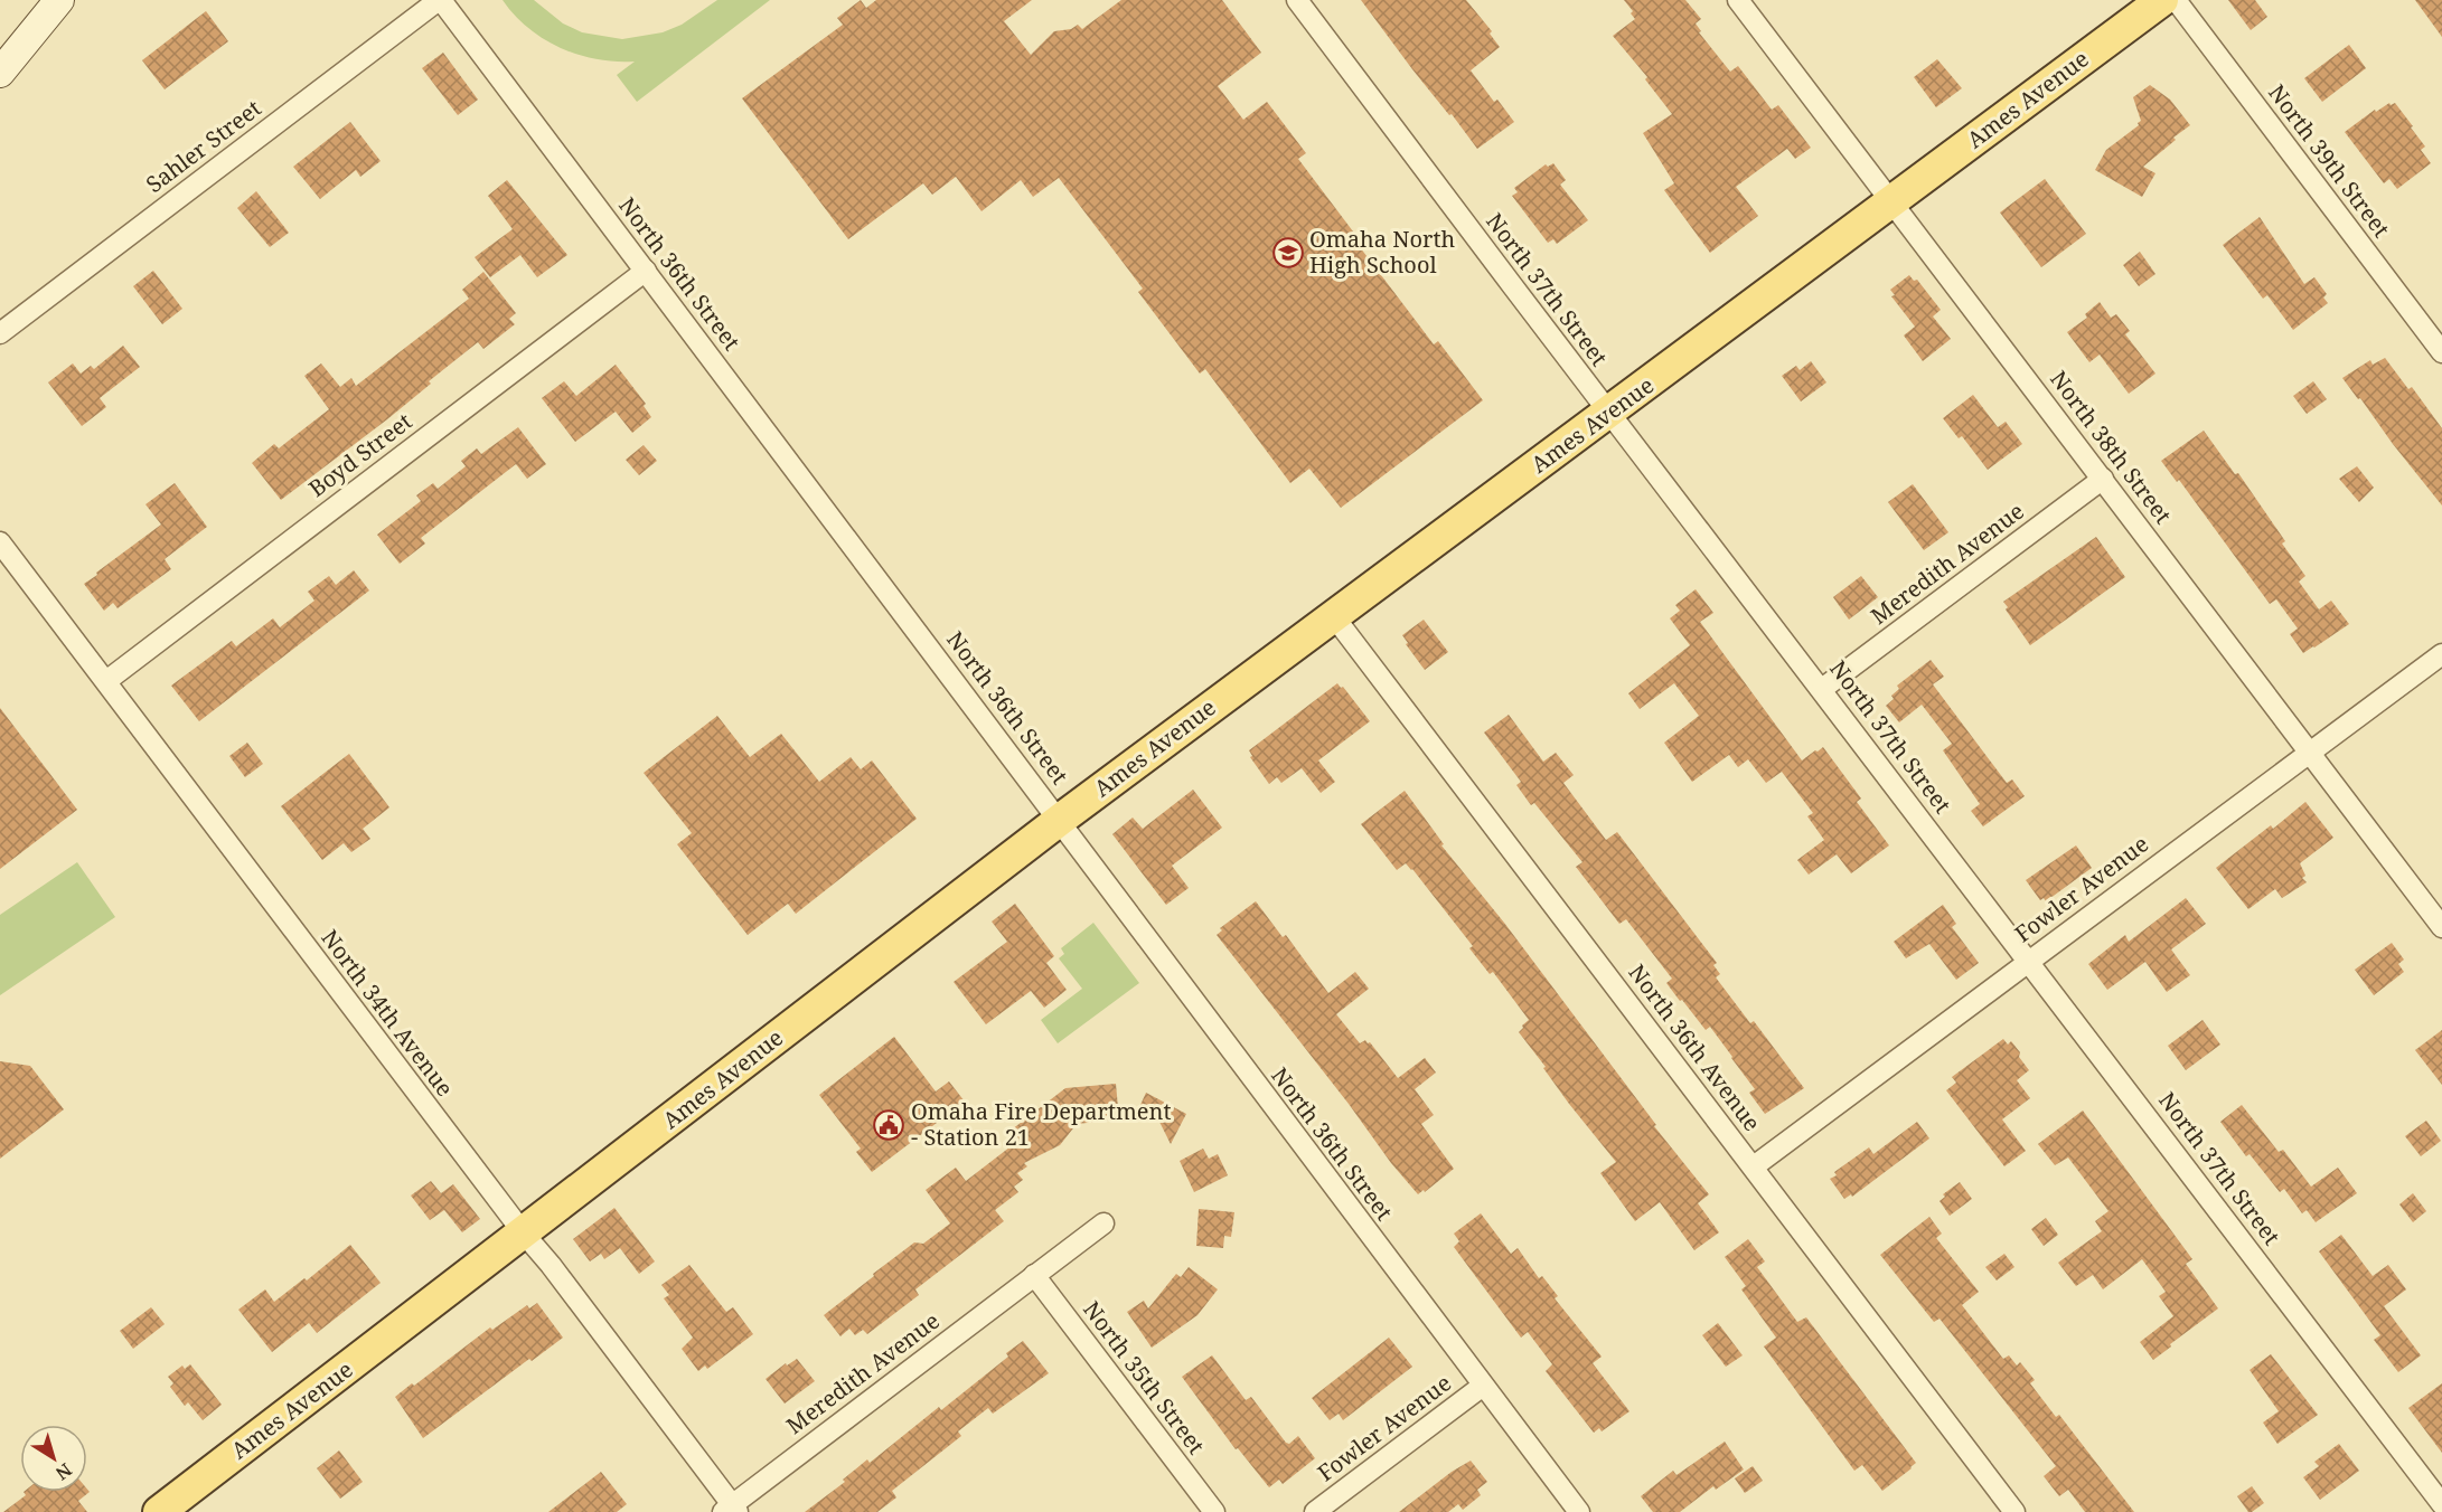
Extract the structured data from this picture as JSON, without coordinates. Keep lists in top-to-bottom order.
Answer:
{
  "streets": {
    "main road": ["Ames Avenue"],
    "street": [
      "Sahler Street",
      "North 39th Street",
      "North 36th Street",
      "North 37th Street",
      "North 38th Street",
      "Boyd Street",
      "Meredith Avenue",
      "Fowler Avenue",
      "North 34th Avenue",
      "North 36th Avenue",
      "North 35th Street"
    ]
  },
  "crossings": [
    ["Ames Avenue", "North 36th Street"],
    ["Ames Avenue", "North 37th Street"],
    ["Ames Avenue", "North 38th Street"],
    ["Ames Avenue", "North 34th Avenue"],
    ["Ames Avenue", "North 36th Avenue"],
    ["Sahler Street", "North 36th Street"],
    ["North 36th Street", "Boyd Street"],
    ["North 36th Street", "Fowler Avenue"],
    ["North 37th Street", "Meredith Avenue"],
    ["North 37th Street", "Fowler Avenue"],
    ["North 38th Street", "Meredith Avenue"],
    ["North 38th Street", "Fowler Avenue"],
    ["Boyd Street", "North 34th Avenue"],
    ["Meredith Avenue", "North 34th Avenue"],
    ["Meredith Avenue", "North 35th Street"],
    ["Fowler Avenue", "North 36th Avenue"]
  ],
  "places": {
    "school or university": ["Omaha North High School"],
    "public building": ["Omaha Fire Department - Station 21"]
  },
  "north": "bottom right"
}
